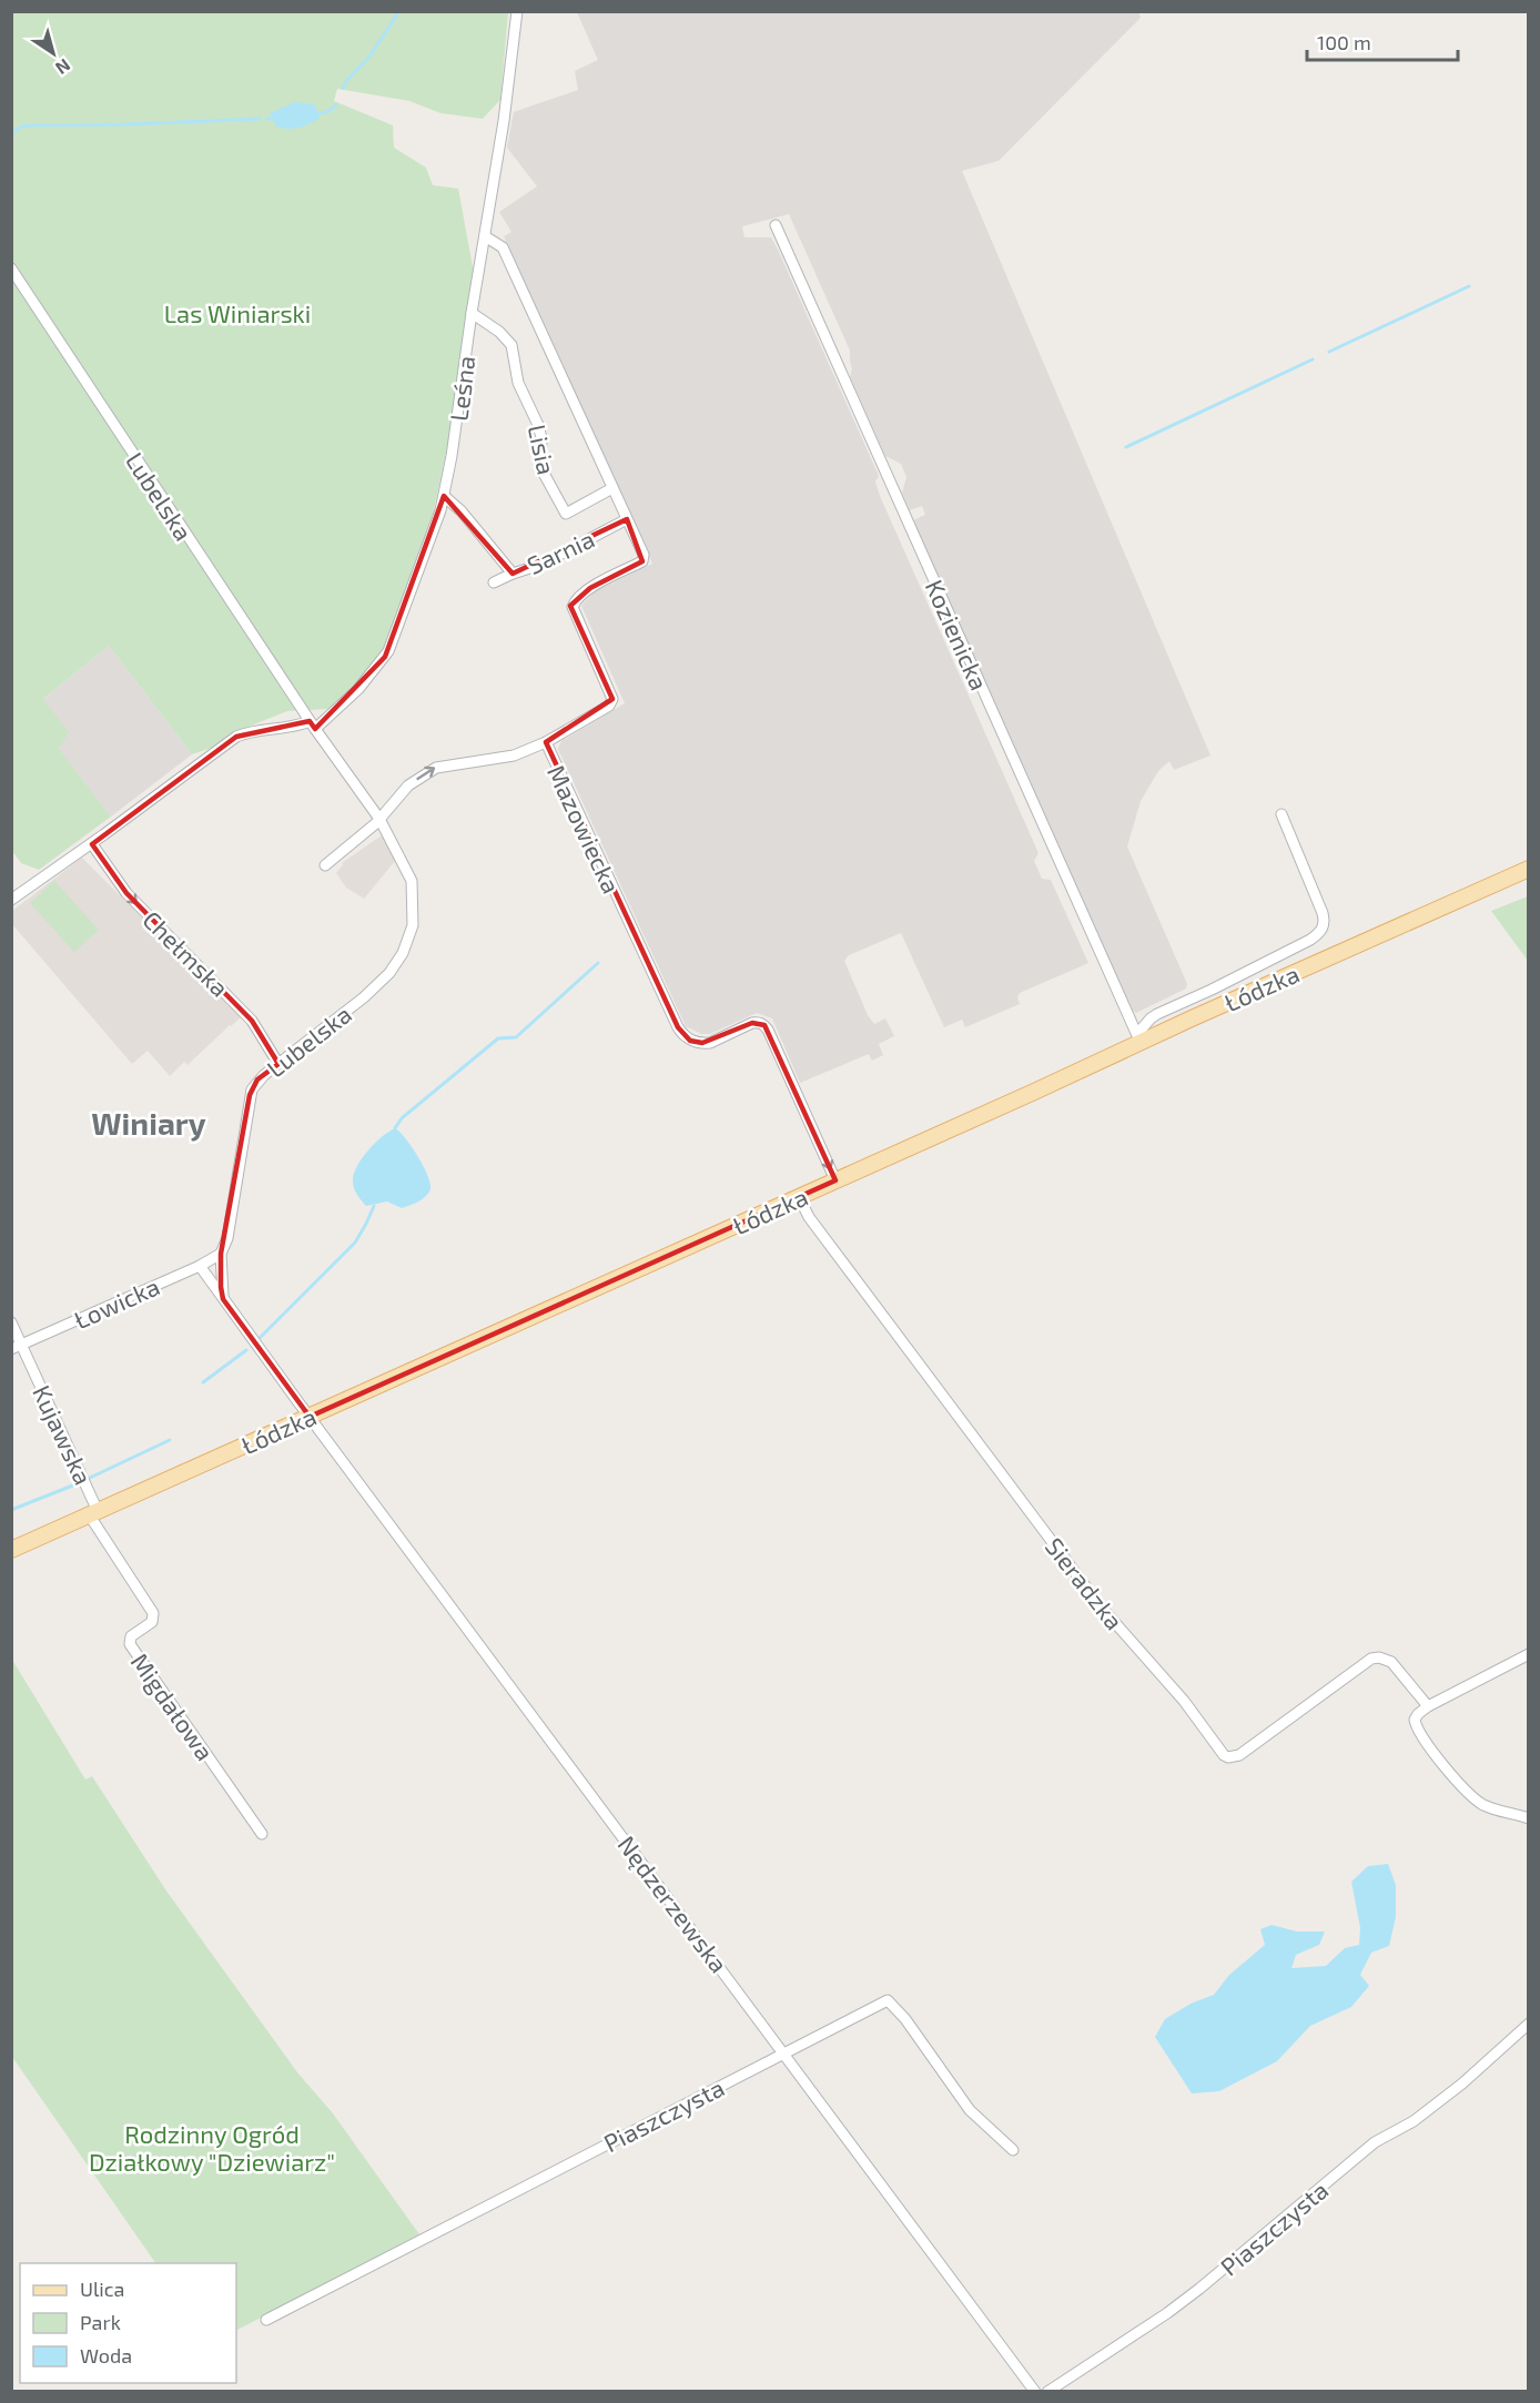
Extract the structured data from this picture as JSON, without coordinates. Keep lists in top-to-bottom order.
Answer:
{
  "streets": {
    "main road": ["Łódzka"],
    "street": [
      "Leśna",
      "Lisia",
      "Lubelska",
      "Sarnia",
      "Kozienicka",
      "Mazowiecka",
      "Chełmska",
      "Łowicka",
      "Kujawska",
      "Sieradzka",
      "Migdałowa",
      "Nędzerzewska",
      "Piaszczysta"
    ]
  },
  "crossings": [
    ["Leśna", "Lisia"],
    ["Leśna", "Lubelska"],
    ["Leśna", "Mazowiecka"],
    ["Lisia", "Mazowiecka"],
    ["Lubelska", "Chełmska"],
    ["Lubelska", "Łowicka"],
    ["Sarnia", "Mazowiecka"],
    ["Kozienicka", "Łódzka"],
    ["Mazowiecka", "Łódzka"],
    ["Łódzka", "Kujawska"],
    ["Łódzka", "Sieradzka"],
    ["Łódzka", "Migdałowa"],
    ["Łódzka", "Nędzerzewska"],
    ["Łowicka", "Kujawska"],
    ["Kujawska", "Migdałowa"],
    ["Nędzerzewska", "Piaszczysta"]
  ],
  "one_way": ["Mazowiecka", "Chełmska"],
  "districts": ["Winiary"],
  "parks": ["Las Winiarski", "Rodzinny Ogród Działkowy \"Dziewiarz\""],
  "legend": ["Ulica", "Park", "Woda"],
  "scale_bar": "100 m",
  "north": "bottom right"
}
